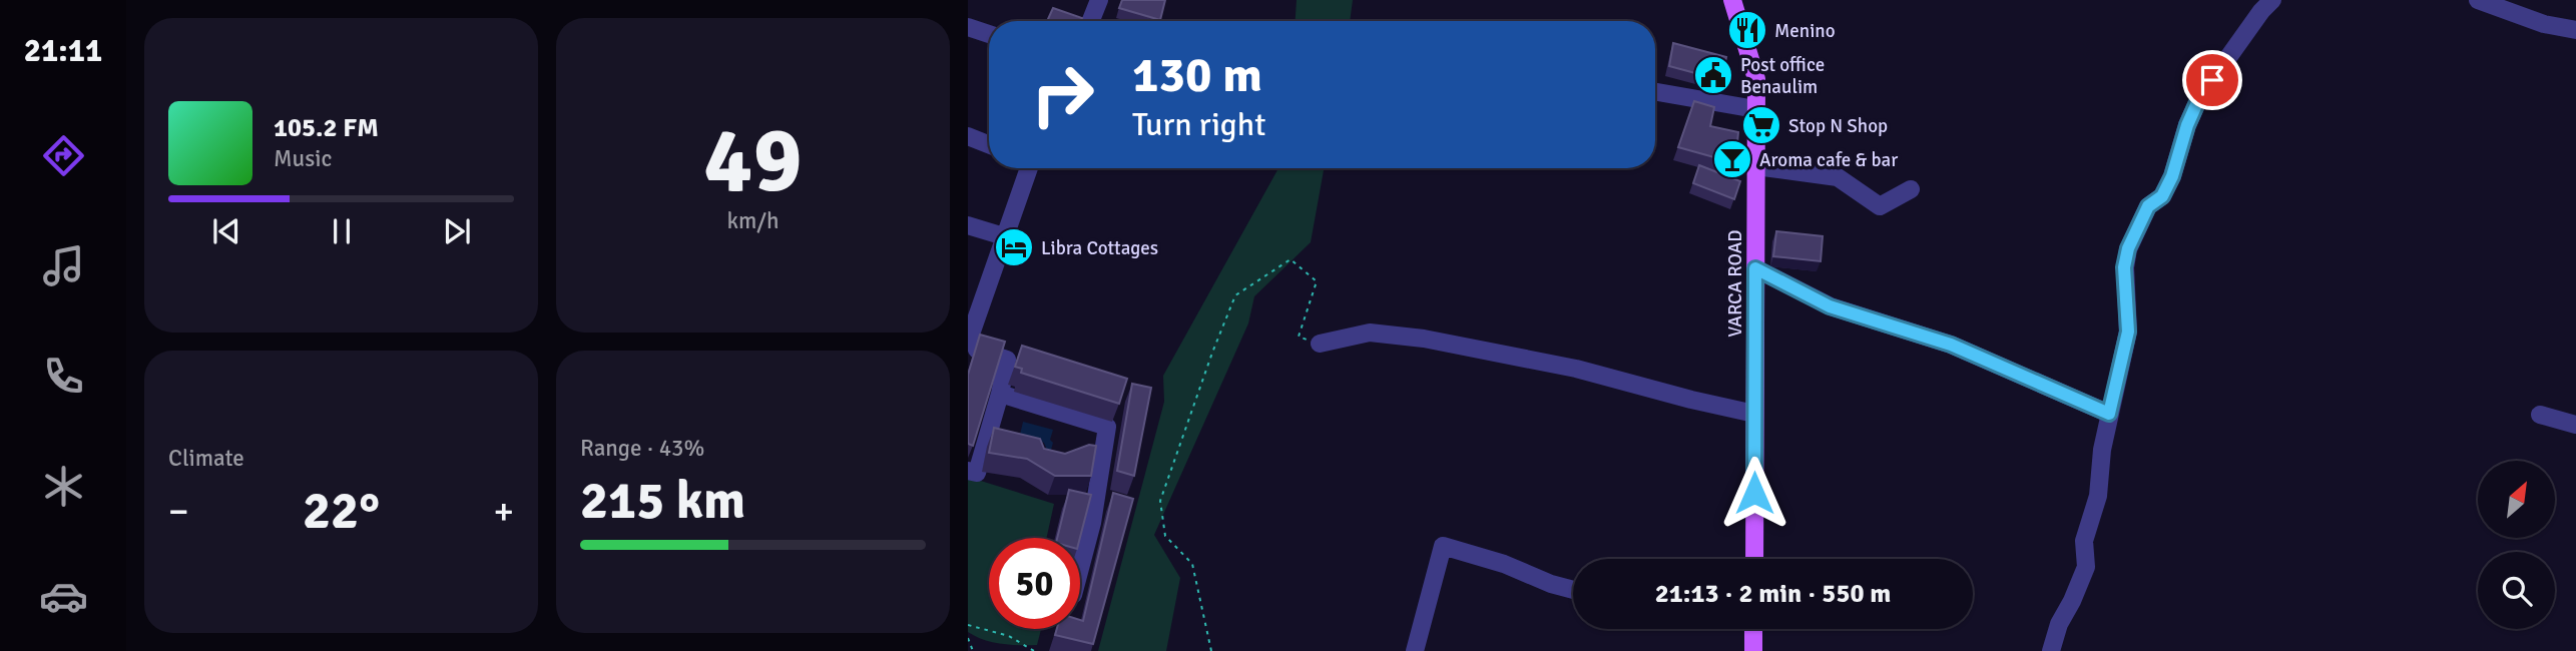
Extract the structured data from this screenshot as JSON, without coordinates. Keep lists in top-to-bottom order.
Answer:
{
  "streets": {
    "main road": ["VARCA ROAD"]
  },
  "places": {
    "restaurant": ["Menino"],
    "public building": ["Post office Benaulim"],
    "supermarket": ["Stop N Shop"],
    "bar": ["Aroma cafe & bar"],
    "hotel": ["Libra Cottages"]
  },
  "north": "top right",
  "page": {
    "tabs": "21:11",
    "tile": [
      ["49", "km/h"],
      "Climate",
      ["Range · 43%", "215 km"]
    ],
    "turn": ["130 m", "Turn right"],
    "song": ["105.2 FM", "Music"],
    "heat": ["−", "22°", "+"],
    "limit": "50",
    "trip": "21:13 · 2 min · 550 m"
  }
}
